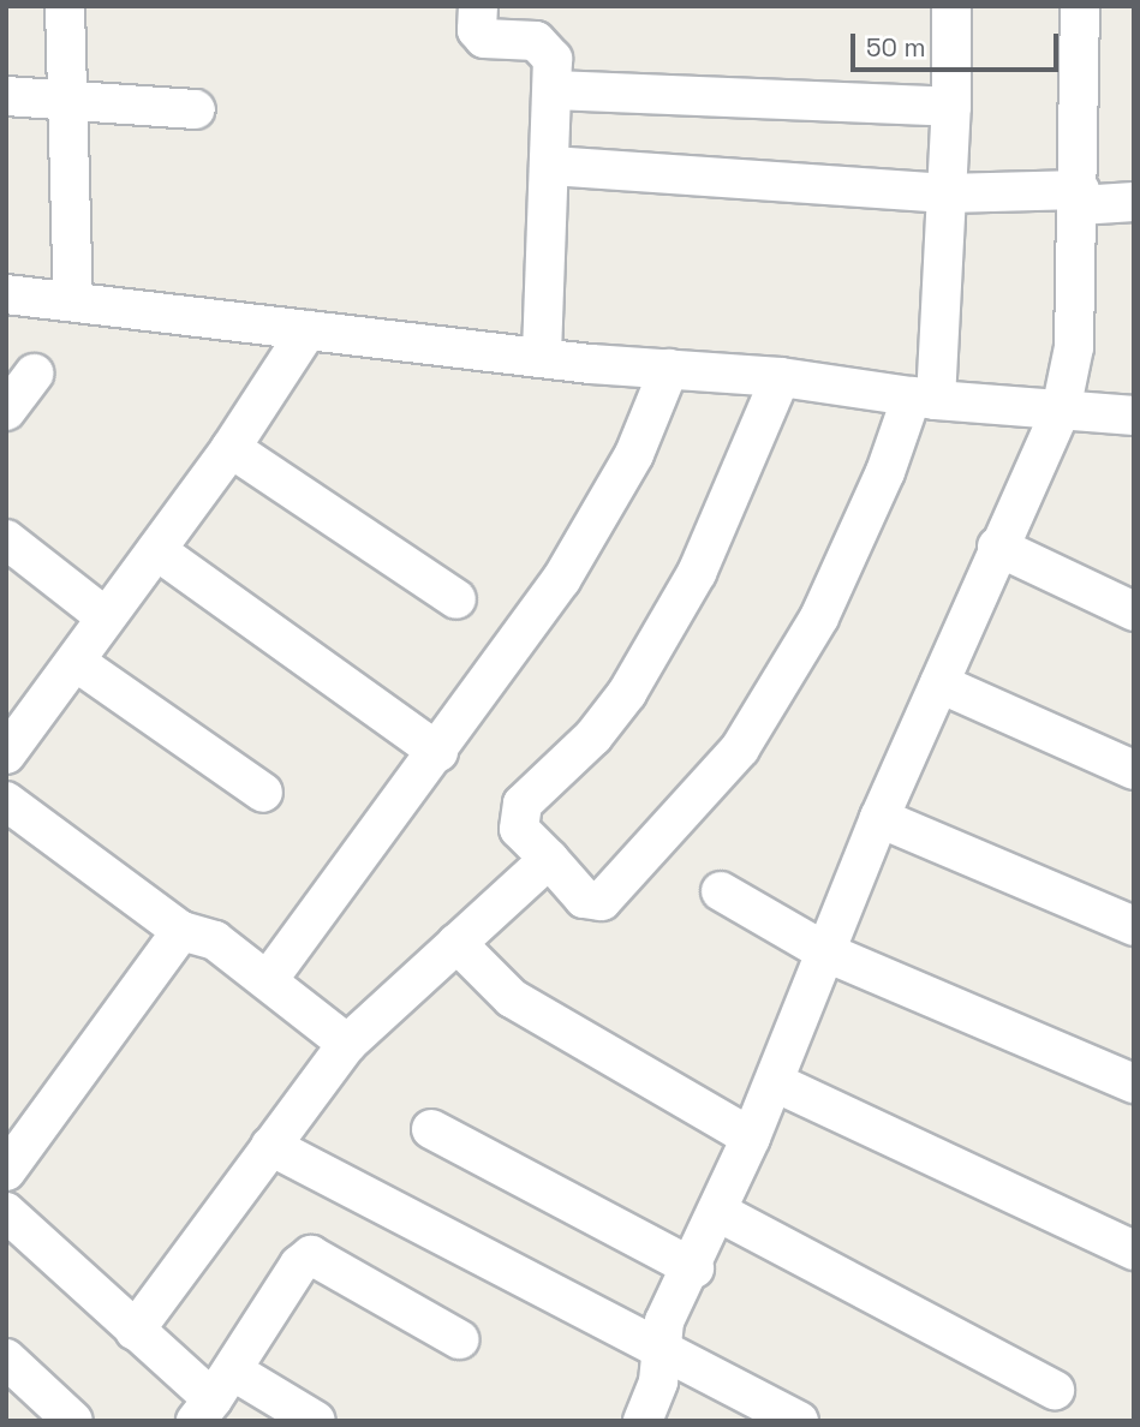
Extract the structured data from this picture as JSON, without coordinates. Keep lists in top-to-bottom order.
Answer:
{
  "scale_bar": "50 m"
}
